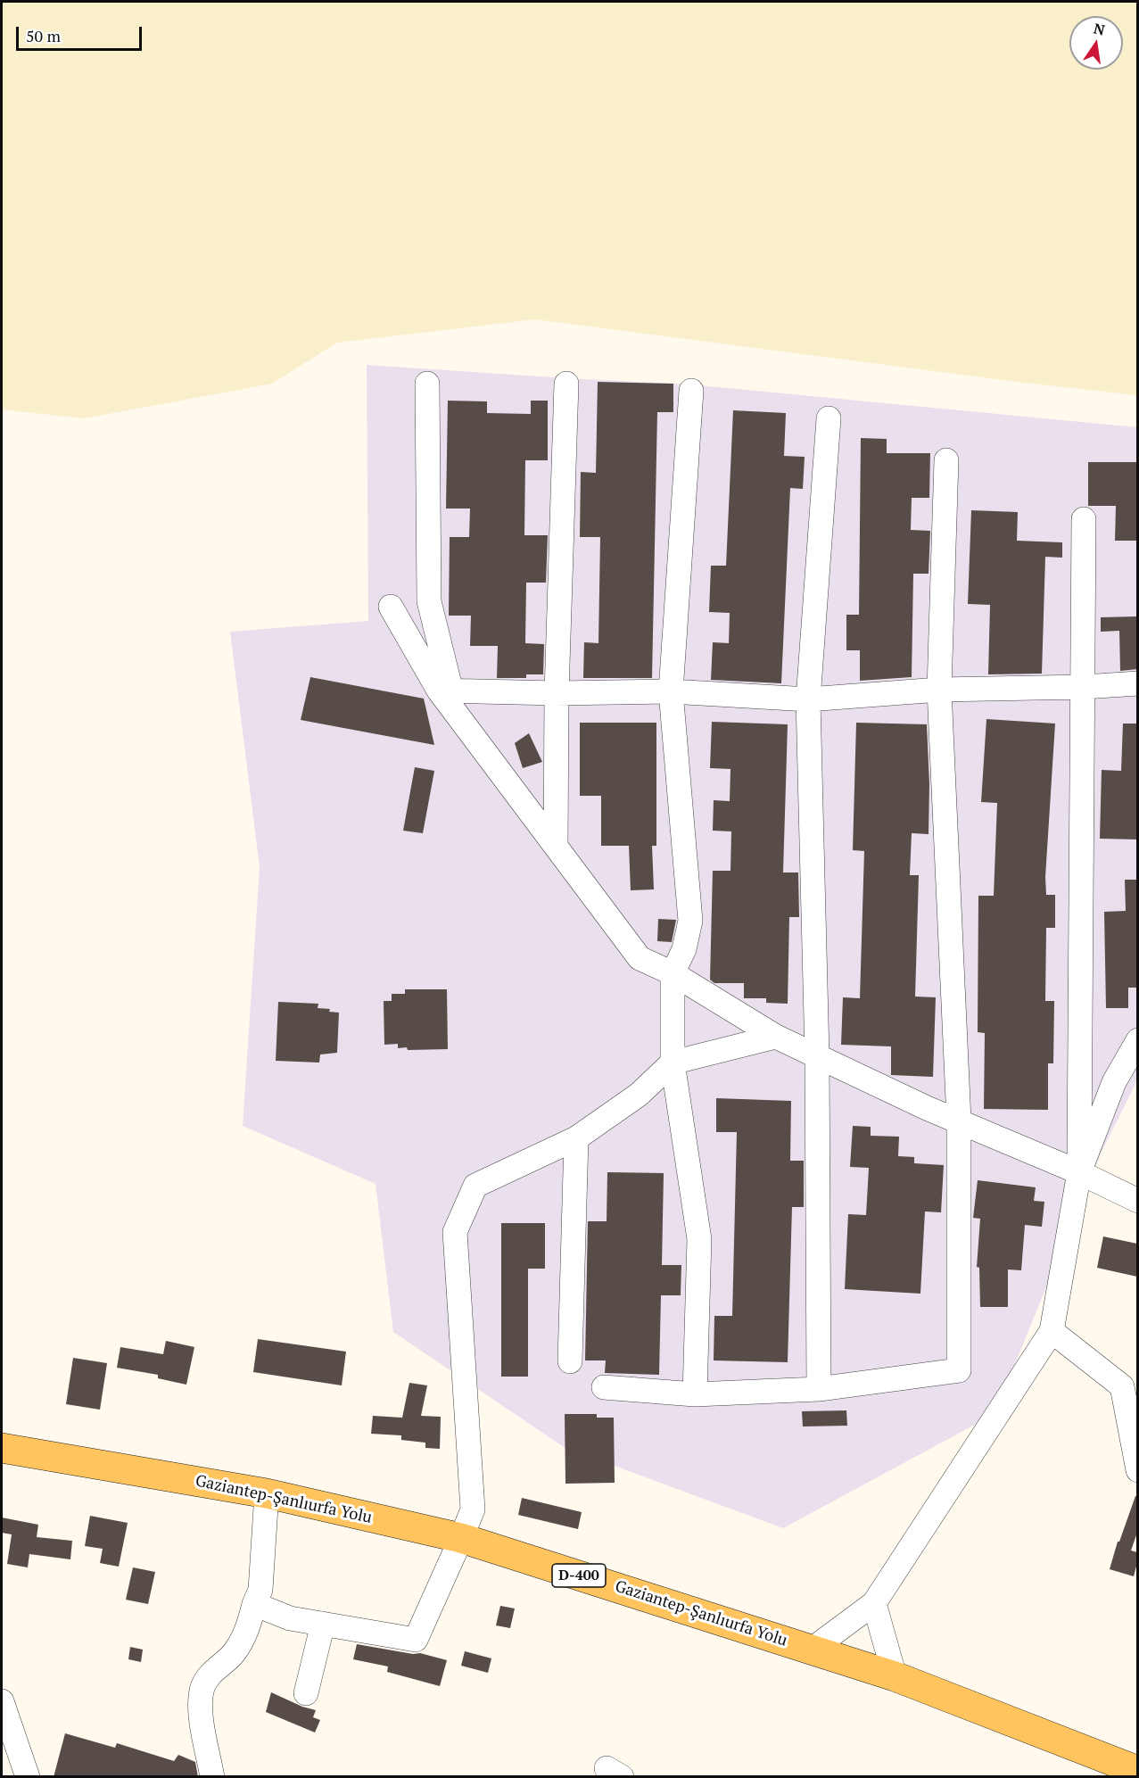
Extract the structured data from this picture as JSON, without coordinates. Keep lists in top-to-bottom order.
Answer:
{
  "streets": {
    "main road": ["Gaziantep-Şanlıurfa Yolu", "D-400"]
  },
  "scale_bar": "50 m",
  "north": "top"
}
